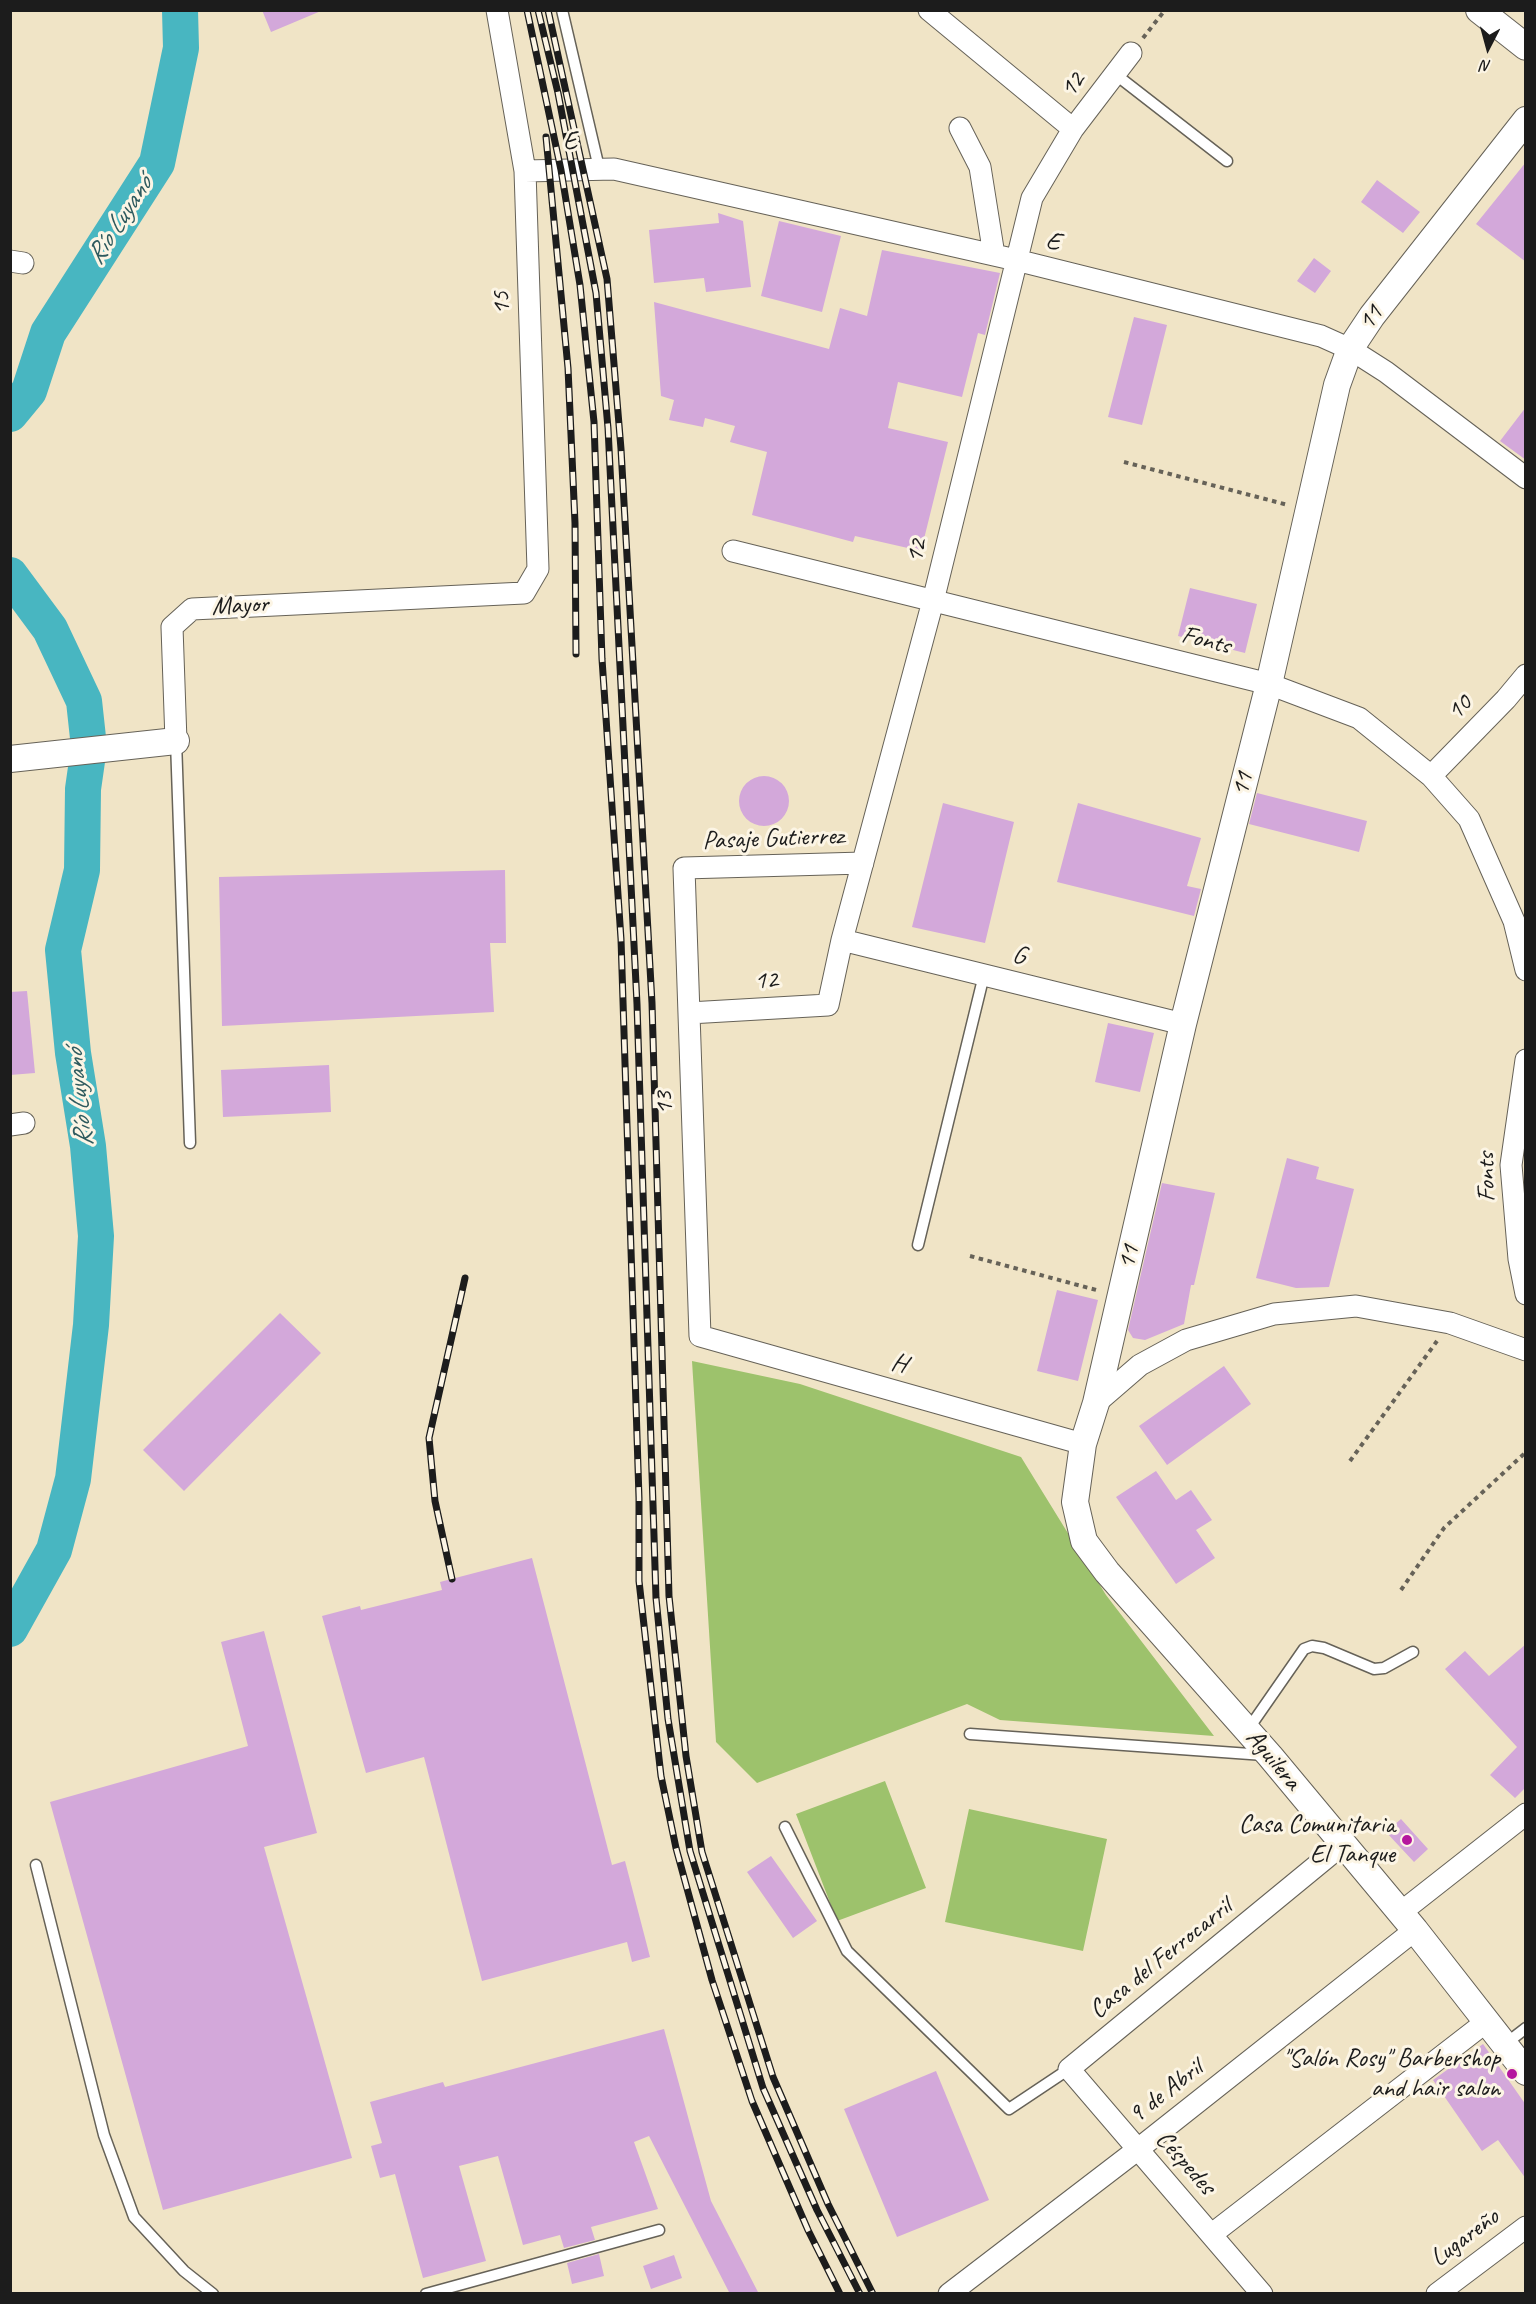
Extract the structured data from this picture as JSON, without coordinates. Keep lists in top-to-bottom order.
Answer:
{
  "streets": {
    "street": [
      "12",
      "E",
      "15",
      "11",
      "Mayor",
      "Fonts",
      "10",
      "Pasaje Gutierrez",
      "G",
      "13",
      "H",
      "Aguilera",
      "Casa del Ferrocarril",
      "9 de Abril",
      "Céspedes",
      "Lugareño"
    ]
  },
  "crossings": [
    ["12", "E"],
    ["12", "Fonts"],
    ["12", "Pasaje Gutierrez"],
    ["12", "G"],
    ["12", "13"],
    ["E", "15"],
    ["E", "11"],
    ["15", "Mayor"],
    ["11", "Fonts"],
    ["11", "G"],
    ["11", "H"],
    ["11", "Aguilera"],
    ["Fonts", "10"],
    ["Pasaje Gutierrez", "13"],
    ["13", "H"],
    ["Aguilera", "Casa del Ferrocarril"],
    ["Aguilera", "9 de Abril"],
    ["Casa del Ferrocarril", "Céspedes"],
    ["9 de Abril", "Céspedes"]
  ],
  "water": ["Río Luyanó"],
  "places": ["Casa Comunitaria El Tanque", "\"Salón Rosy\" Barbershop and hair salon"],
  "north": "bottom"
}
